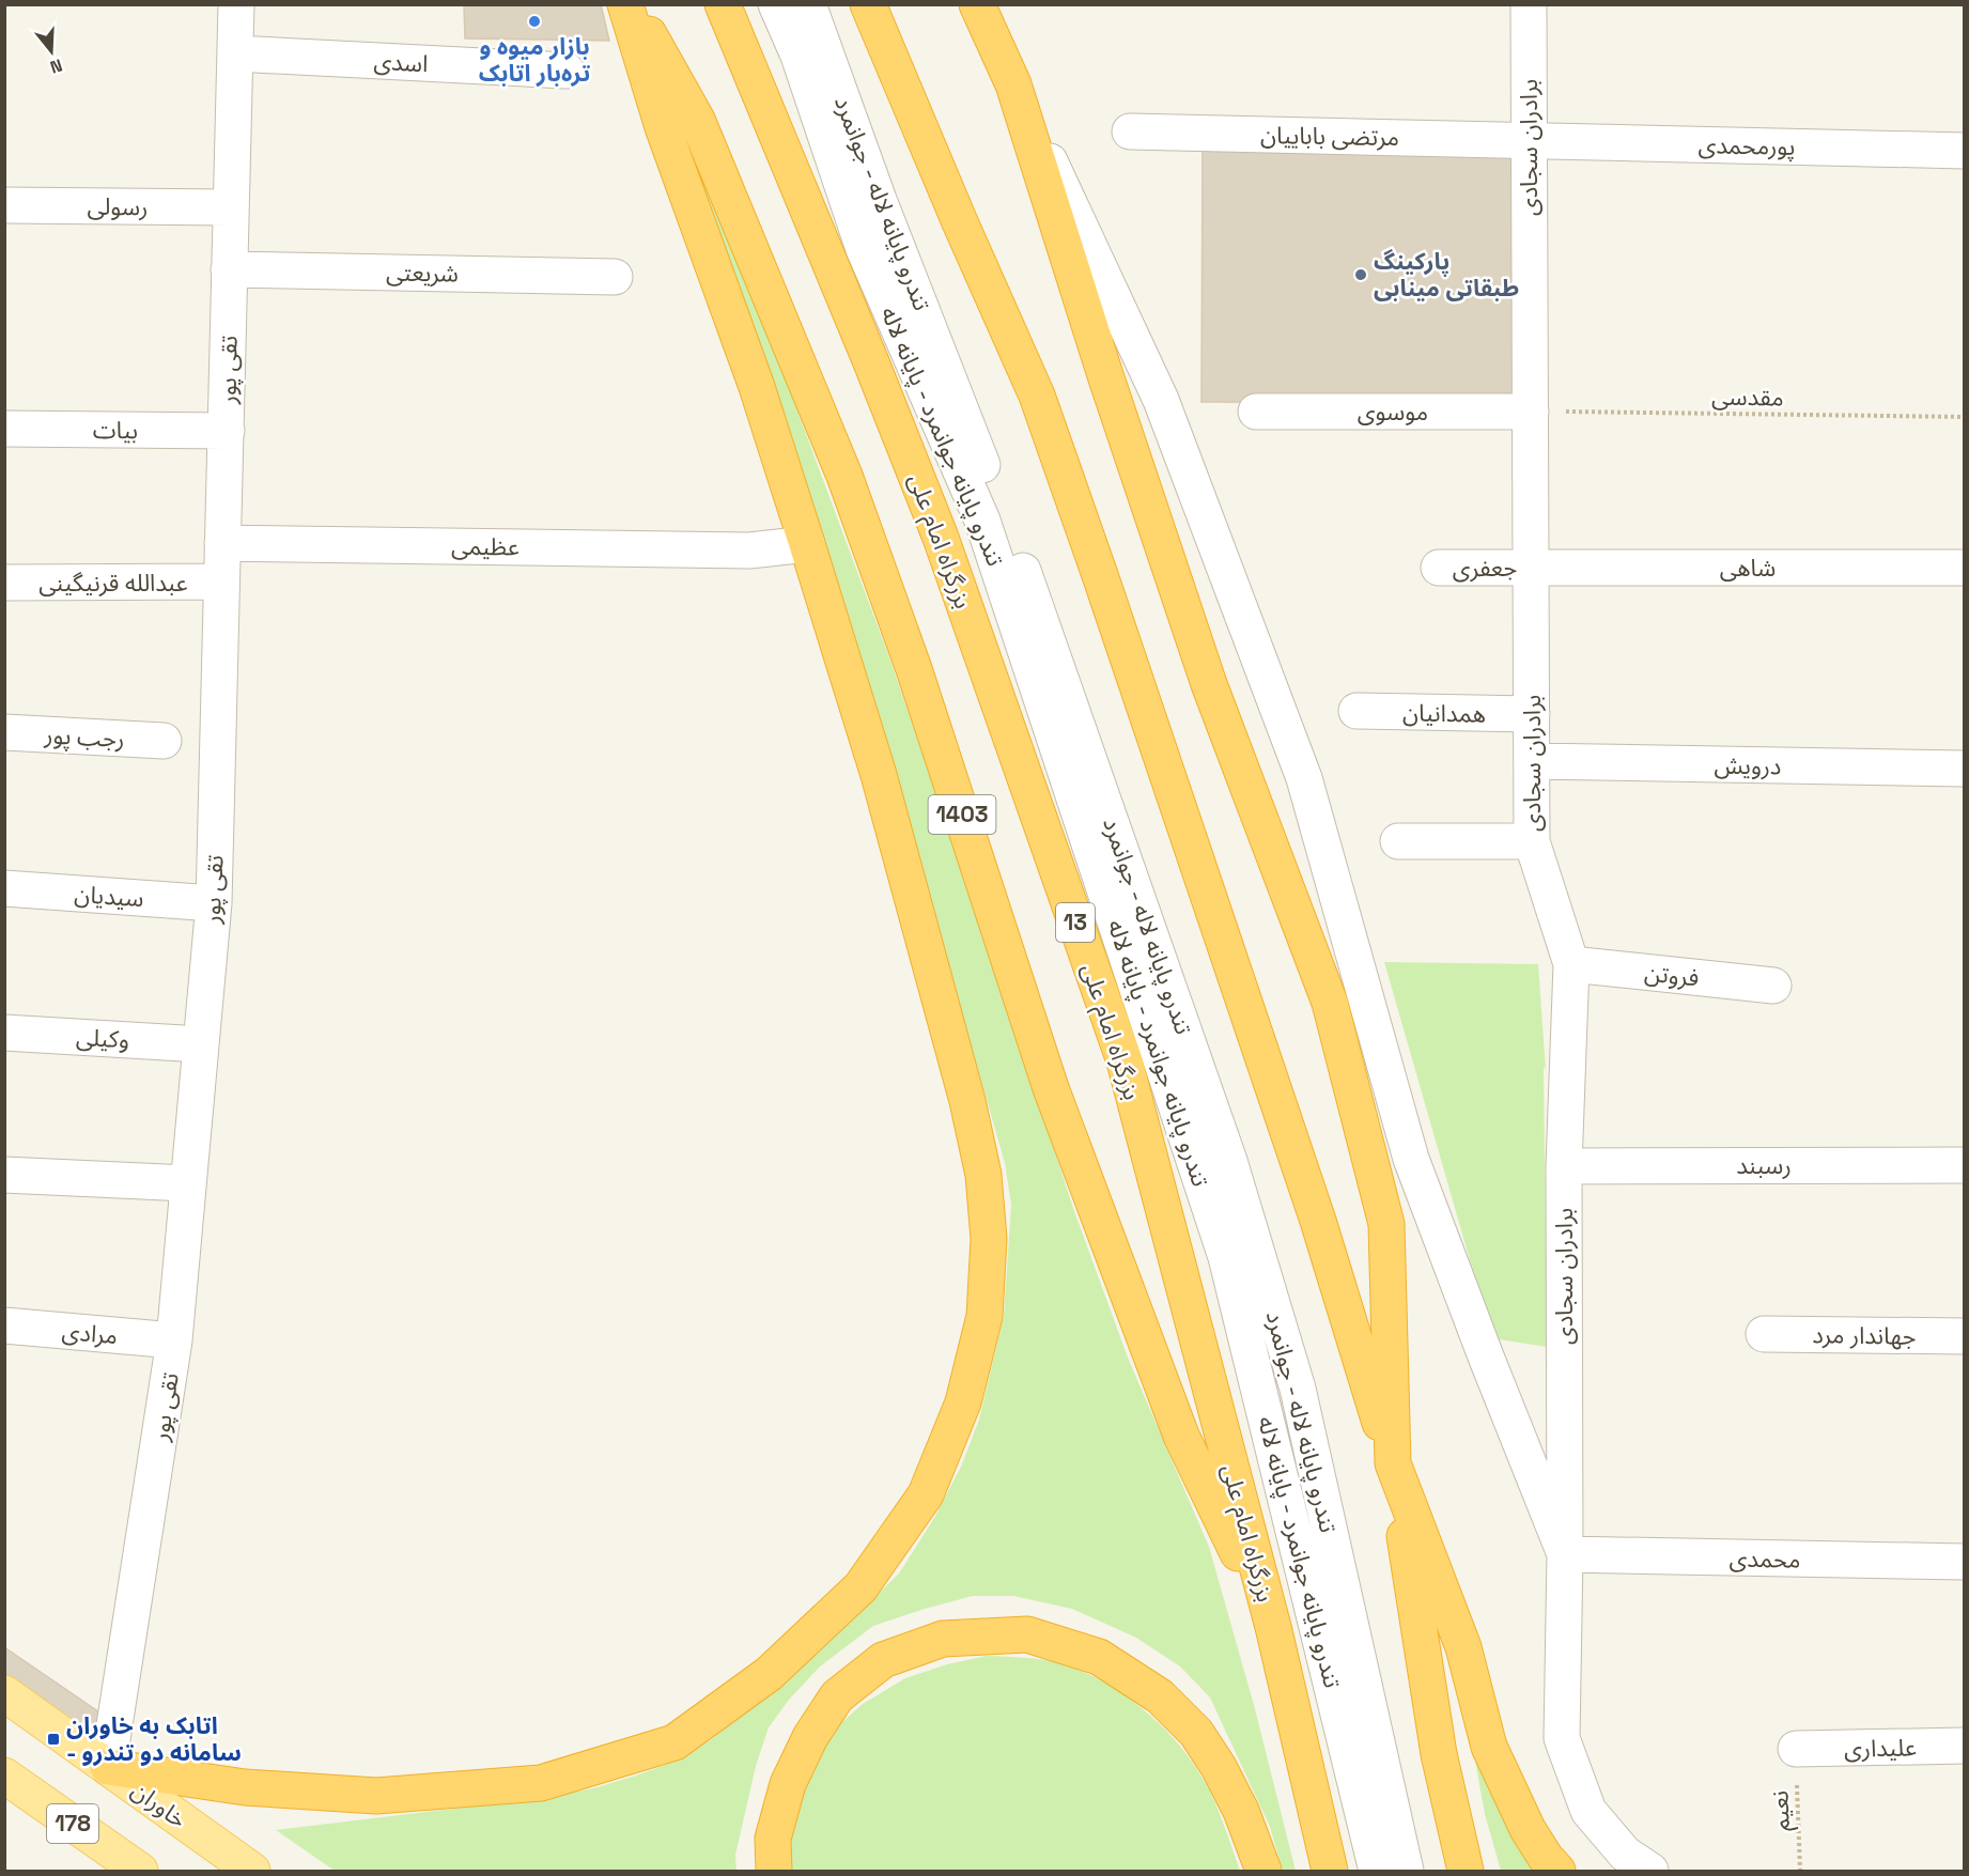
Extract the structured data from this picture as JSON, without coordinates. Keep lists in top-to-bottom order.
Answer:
{
  "streets": {
    "highway": ["بزرگراه امام علی", "1403", "13"],
    "main road": ["خاوران", "178"],
    "street": [
      "اسدی",
      "مرتضی باباییان",
      "پورمحمدی",
      "برادران سجادی",
      "تندرو پایانه لاله - جوانمرد",
      "رسولی",
      "شریعتی",
      "تقی پور",
      "موسوی",
      "بیات",
      "تندرو پایانه جوانمرد - پایانه لاله",
      "عظیمی",
      "جعفری",
      "شاهی",
      "عبدالله قرنیگینی",
      "همدانیان",
      "رجب پور",
      "درویش",
      "سیدیان",
      "فروتن",
      "وکیلی",
      "رسبند",
      "مرادی",
      "جهاندار مرد",
      "محمدی",
      "علیداری"
    ],
    "path": ["مقدسی", "نعیم"]
  },
  "crossings": [
    ["اسدی", "تقی پور"],
    ["مرتضی باباییان", "پورمحمدی"],
    ["مرتضی باباییان", "برادران سجادی"],
    ["پورمحمدی", "برادران سجادی"],
    ["برادران سجادی", "مقدسی"],
    ["برادران سجادی", "موسوی"],
    ["برادران سجادی", "جعفری"],
    ["برادران سجادی", "شاهی"],
    ["برادران سجادی", "همدانیان"],
    ["برادران سجادی", "درویش"],
    ["برادران سجادی", "فروتن"],
    ["برادران سجادی", "رسبند"],
    ["برادران سجادی", "محمدی"],
    ["رسولی", "تقی پور"],
    ["شریعتی", "تقی پور"],
    ["تقی پور", "بیات"],
    ["تقی پور", "عظیمی"],
    ["تقی پور", "عبدالله قرنیگینی"],
    ["تقی پور", "سیدیان"],
    ["تقی پور", "وکیلی"],
    ["تقی پور", "مرادی"],
    ["تقی پور", "خاوران"],
    ["مقدسی", "موسوی"],
    ["بزرگراه امام علی", "1403"],
    ["جعفری", "شاهی"],
    ["علیداری", "نعیم"]
  ],
  "places": {
    "other": ["بازار میوه و تره‌بار اتابک", "پارکینگ طبقاتی مینابی"],
    "transit": ["اتابک به خاوران - سامانه دو تندرو"]
  },
  "north": "bottom"
}
